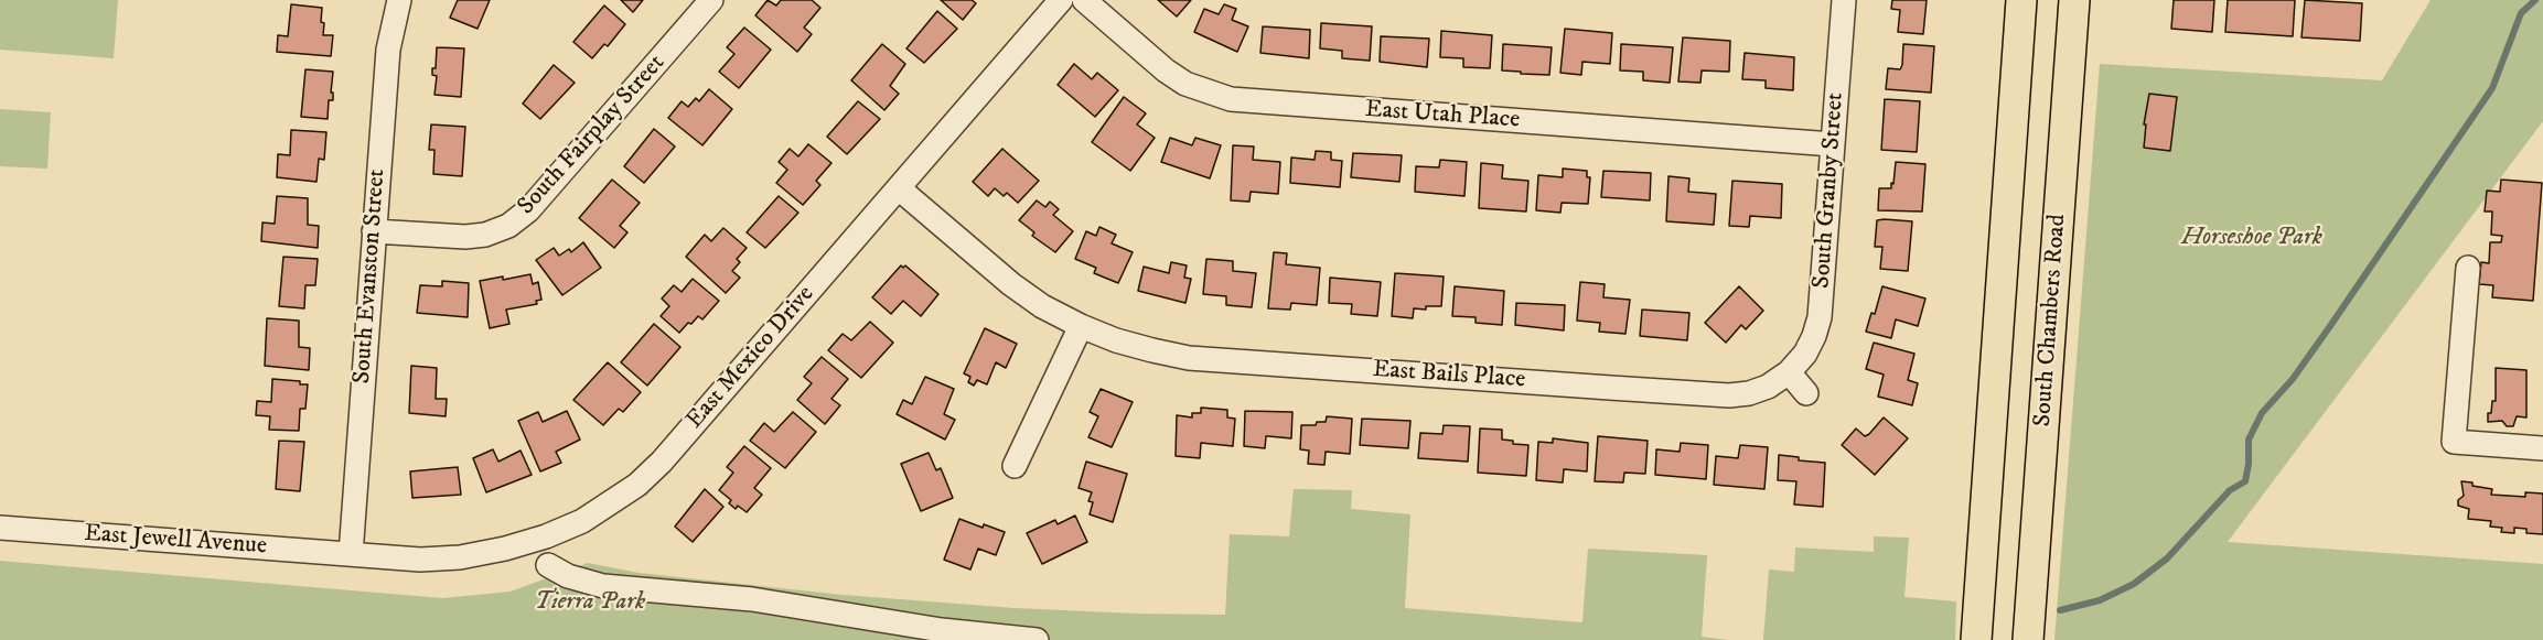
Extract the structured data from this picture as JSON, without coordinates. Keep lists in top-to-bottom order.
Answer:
{
  "streets": {
    "main road": ["South Chambers Road"],
    "street": [
      "East Utah Place",
      "South Fairplay Street",
      "South Granby Street",
      "South Evanston Street",
      "East Mexico Drive",
      "East Bails Place",
      "East Jewell Avenue"
    ]
  },
  "crossings": [
    ["East Utah Place", "South Granby Street"],
    ["South Fairplay Street", "South Evanston Street"],
    ["South Granby Street", "East Bails Place"],
    ["South Evanston Street", "East Mexico Drive"],
    ["South Evanston Street", "East Jewell Avenue"],
    ["East Mexico Drive", "East Bails Place"],
    ["East Mexico Drive", "East Jewell Avenue"]
  ],
  "parks": ["Horseshoe Park", "Tierra Park"]
}
